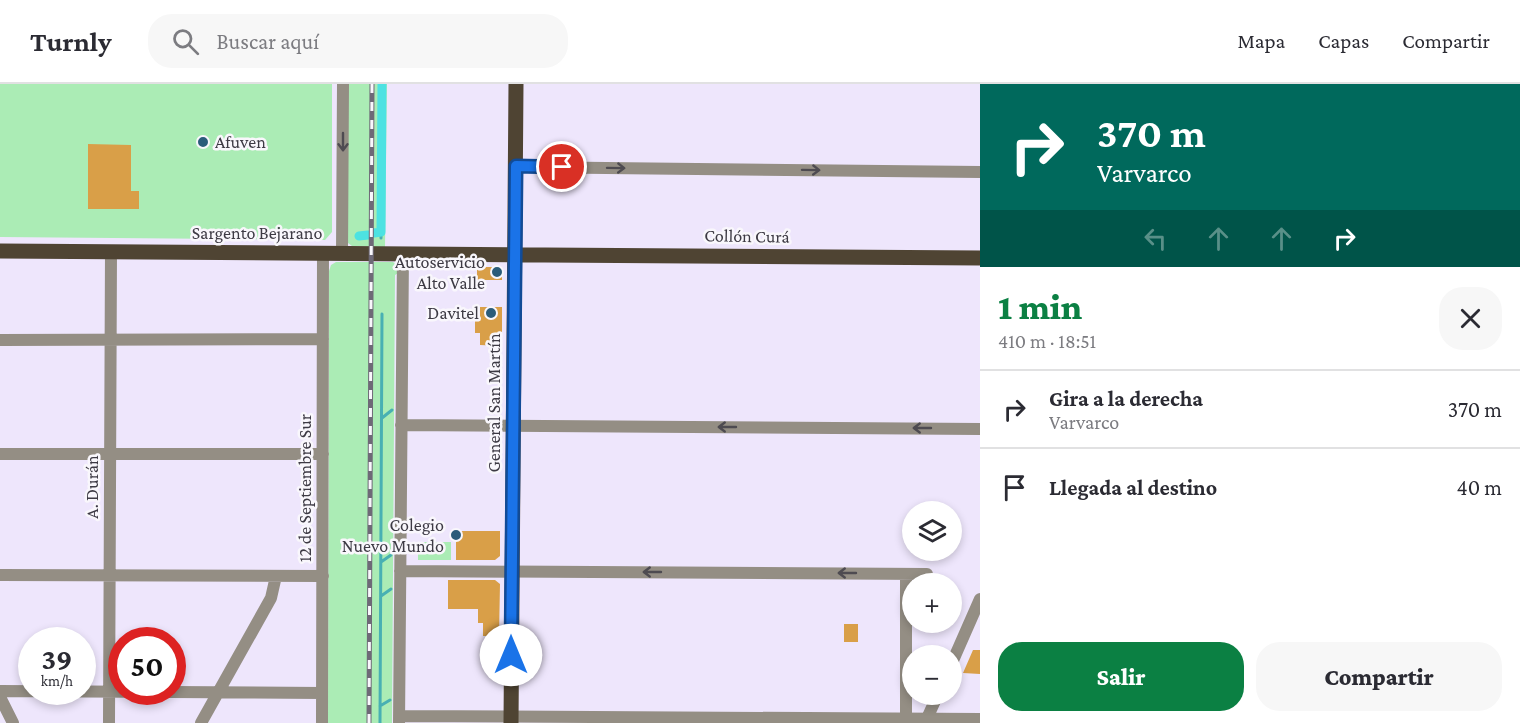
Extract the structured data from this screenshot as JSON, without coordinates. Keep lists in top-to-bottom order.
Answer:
{
  "streets": {
    "main road": ["Sargento Bejarano", "Collón Curá", "General San Martín"],
    "street": ["A. Durán", "12 de Septiembre Sur"]
  },
  "crossings": [
    ["Sargento Bejarano", "Collón Curá"],
    ["Sargento Bejarano", "General San Martín"],
    ["Sargento Bejarano", "A. Durán"],
    ["Sargento Bejarano", "12 de Septiembre Sur"],
    ["Collón Curá", "General San Martín"]
  ],
  "places": [
    "Afuven",
    "Autoservicio Alto Valle",
    "Davitel",
    "Colegio Nuevo Mundo"
  ],
  "page": {
    "header": "Turnly",
    "search": "Buscar aquí",
    "nav": ["Mapa", "Capas", "Compartir"],
    "turn": ["370 m", "Varvarco"],
    "heading": ["1 min", "410 m · 18:51"],
    "list": [
      {
        "name": "Gira a la derecha",
        "note": "Varvarco",
        "value": "370 m"
      },
      {
        "name": "Llegada al destino",
        "value": "40 m"
      }
    ],
    "map_buttons": ["+", "−"],
    "speed": "39 km/h",
    "limit": "50",
    "buttons": ["Salir", "Compartir"]
  }
}
